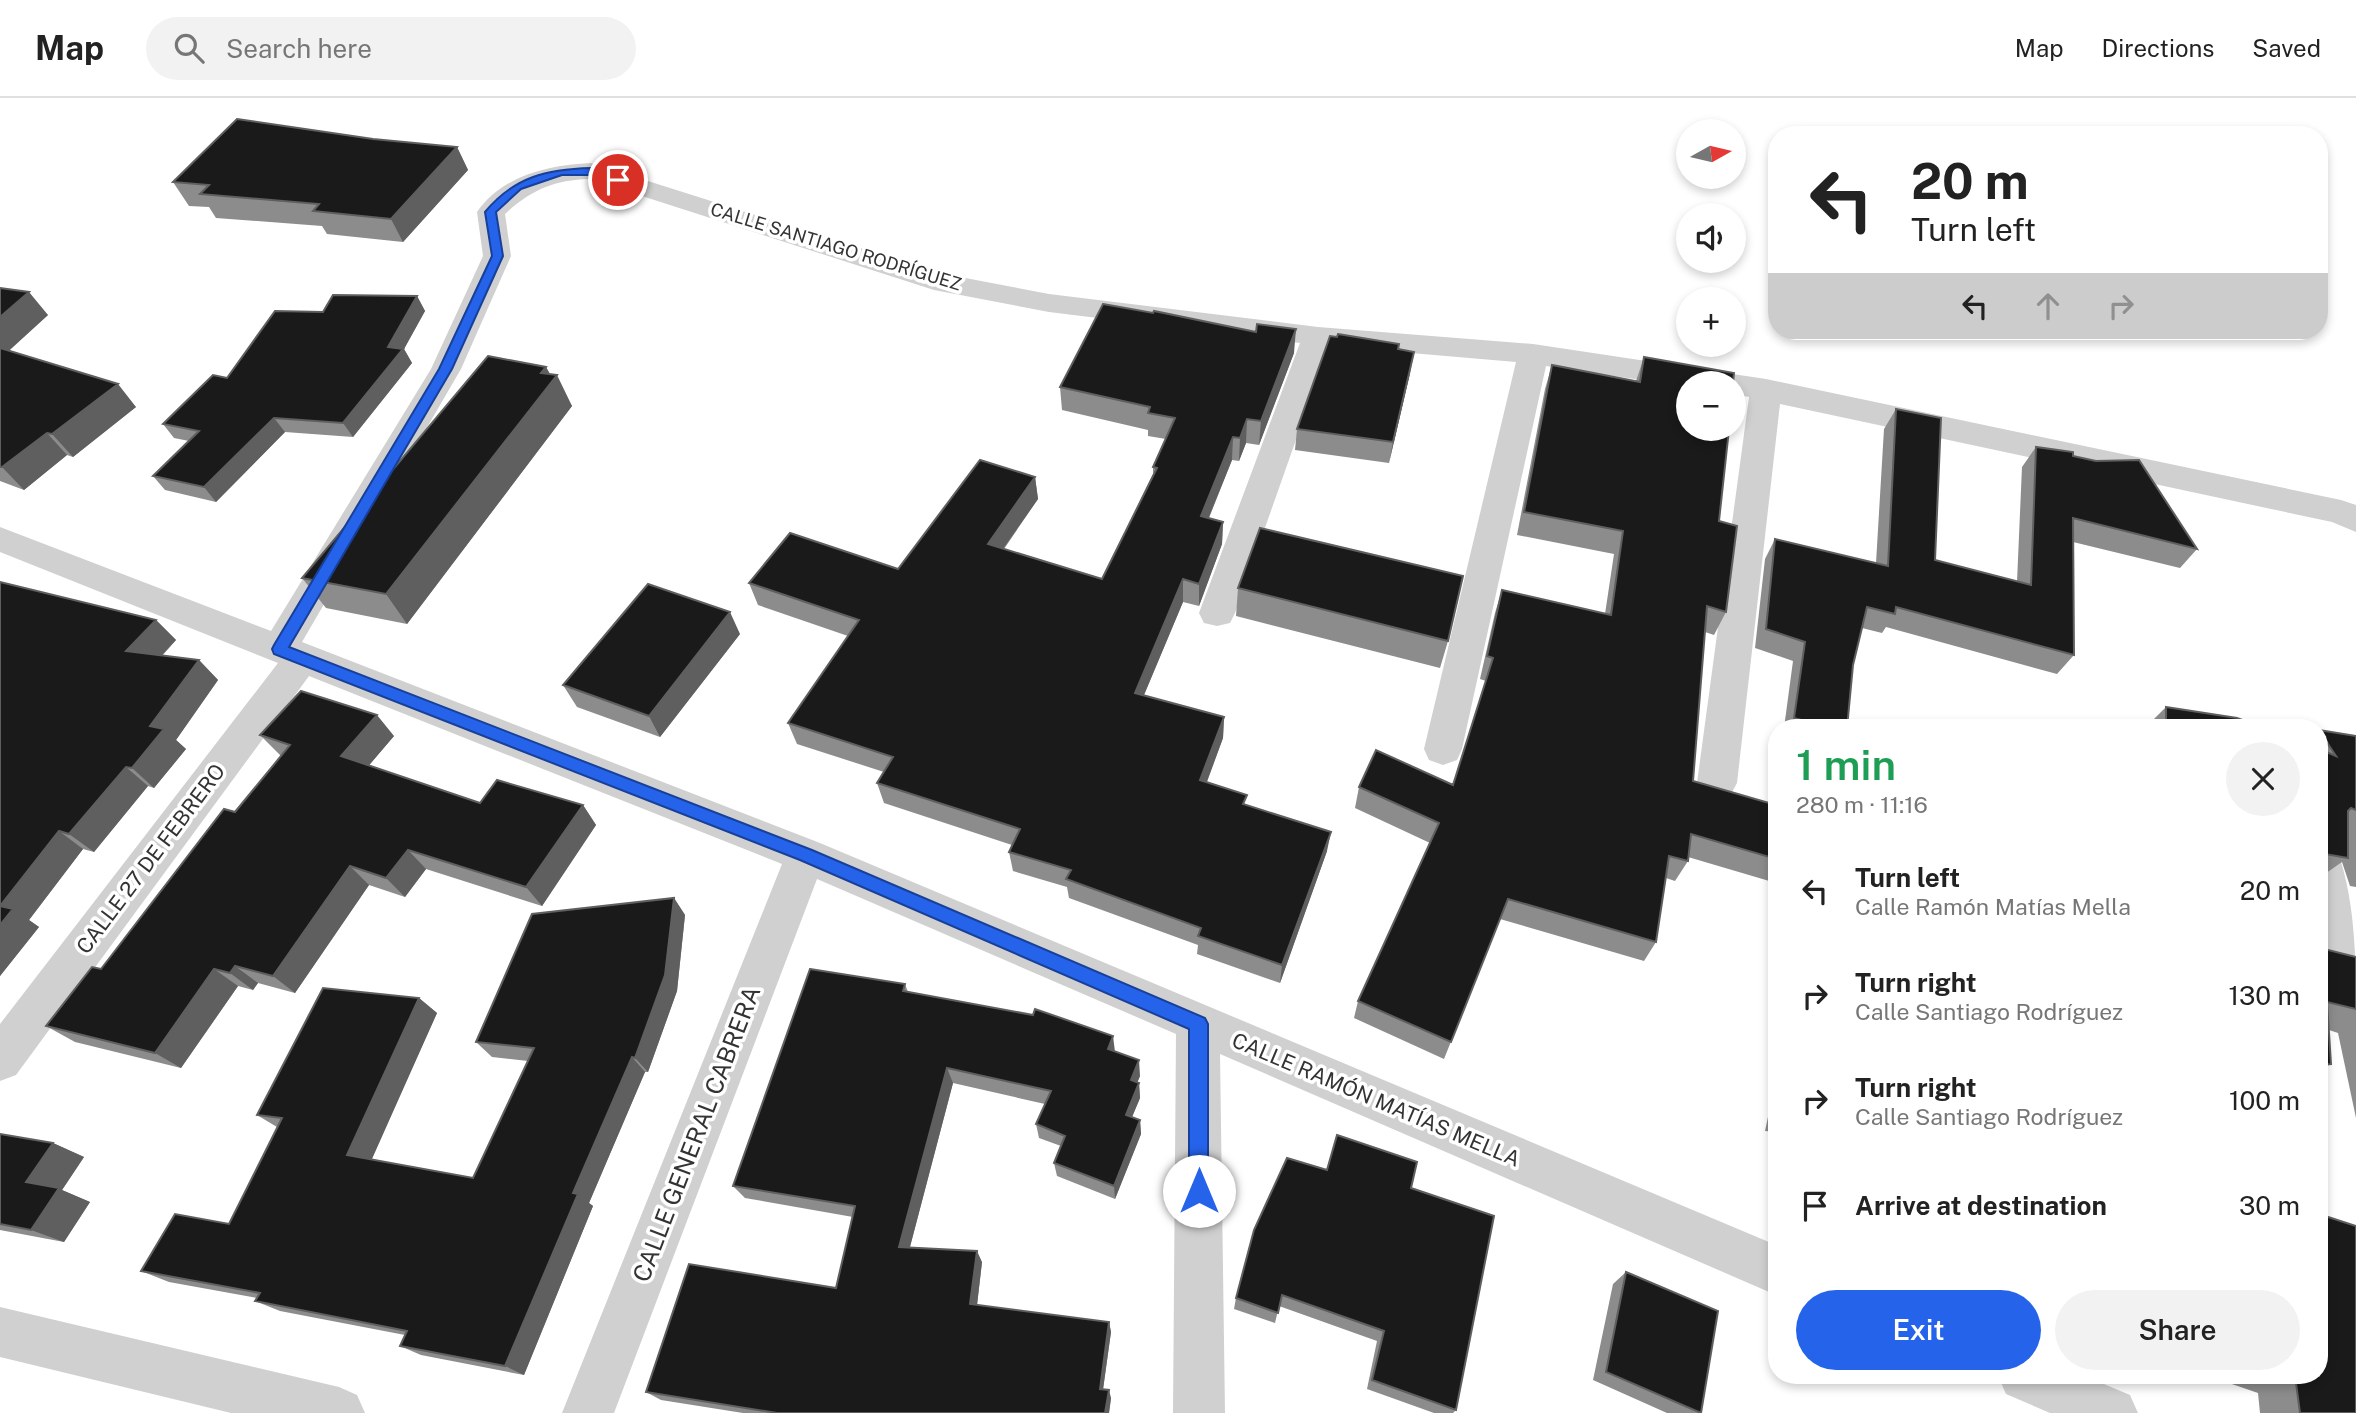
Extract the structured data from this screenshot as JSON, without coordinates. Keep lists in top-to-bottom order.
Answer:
{
  "streets": {
    "street": [
      "CALLE SANTIAGO RODRÍGUEZ",
      "CALLE 27 DE FEBRERO",
      "CALLE RAMÓN MATÍAS MELLA",
      "CALLE GENERAL CABRERA"
    ]
  },
  "crossings": [
    ["CALLE SANTIAGO RODRÍGUEZ", "CALLE 27 DE FEBRERO"],
    ["CALLE SANTIAGO RODRÍGUEZ", "CALLE RAMÓN MATÍAS MELLA"],
    ["CALLE 27 DE FEBRERO", "CALLE RAMÓN MATÍAS MELLA"],
    ["CALLE RAMÓN MATÍAS MELLA", "CALLE GENERAL CABRERA"]
  ],
  "north": "right",
  "page": {
    "header": "Map",
    "search": "Search here",
    "nav": ["Map", "Directions", "Saved"],
    "map_buttons": ["+", "−"],
    "turn": ["20 m", "Turn left"],
    "heading": ["1 min", "280 m · 11:16"],
    "list": [
      {
        "name": "Turn left",
        "note": "Calle Ramón Matías Mella",
        "value": "20 m"
      },
      {
        "name": "Turn right",
        "note": "Calle Santiago Rodríguez",
        "value": "130 m"
      },
      {
        "name": "Turn right",
        "note": "Calle Santiago Rodríguez",
        "value": "100 m"
      },
      {
        "name": "Arrive at destination",
        "value": "30 m"
      }
    ],
    "buttons": ["Exit", "Share"]
  }
}
